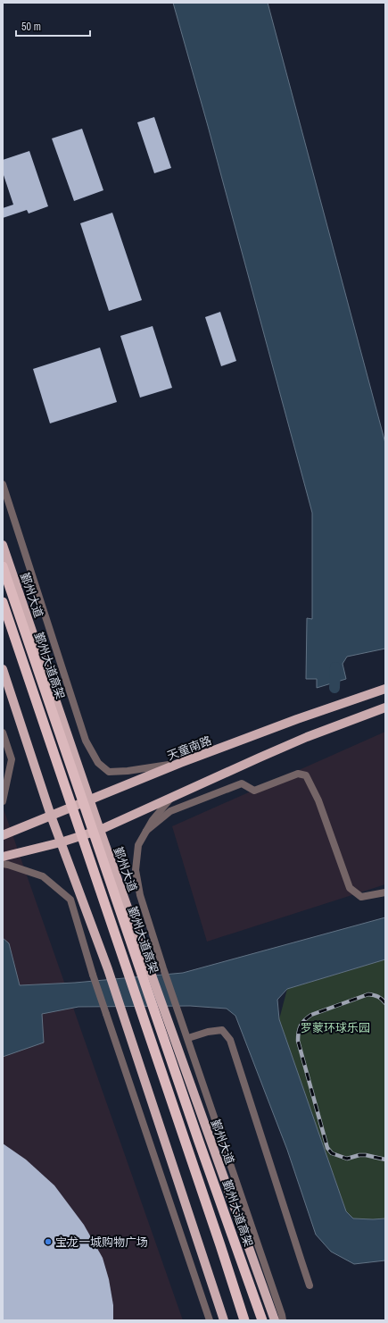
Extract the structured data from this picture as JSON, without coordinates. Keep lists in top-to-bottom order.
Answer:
{
  "streets": {
    "highway": ["鄞州大道高架"],
    "main road": ["鄞州大道", "天童南路"]
  },
  "crossings": [
    ["鄞州大道", "天童南路"]
  ],
  "parks": ["罗蒙环球乐园"],
  "places": ["宝龙一城购物广场"],
  "scale_bar": "50 m"
}
